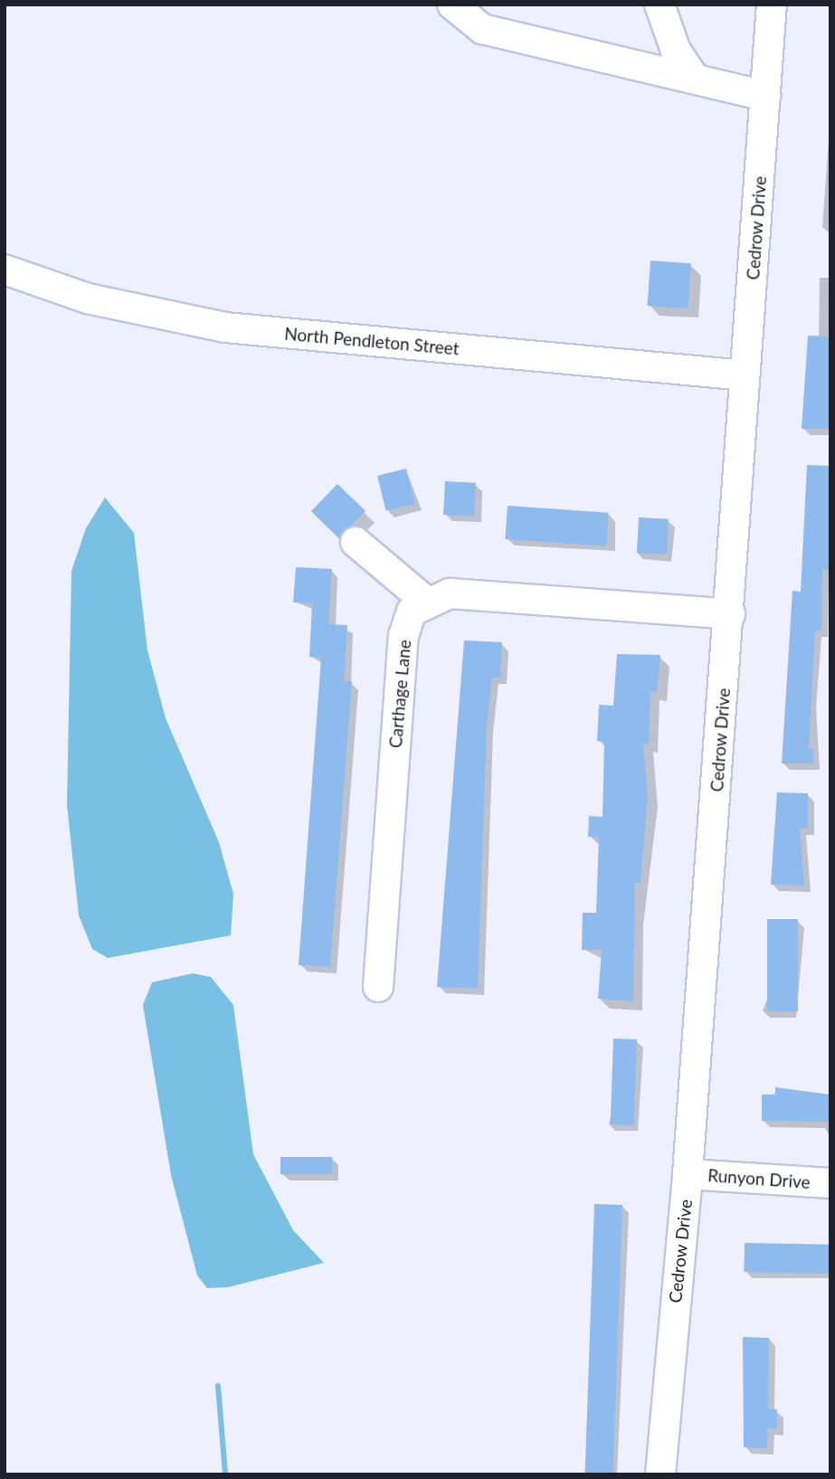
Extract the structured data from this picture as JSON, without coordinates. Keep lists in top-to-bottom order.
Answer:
{
  "streets": {
    "street": [
      "Cedrow Drive",
      "North Pendleton Street",
      "Carthage Lane",
      "Runyon Drive"
    ]
  },
  "crossings": [
    ["Cedrow Drive", "North Pendleton Street"],
    ["Cedrow Drive", "Runyon Drive"]
  ]
}
